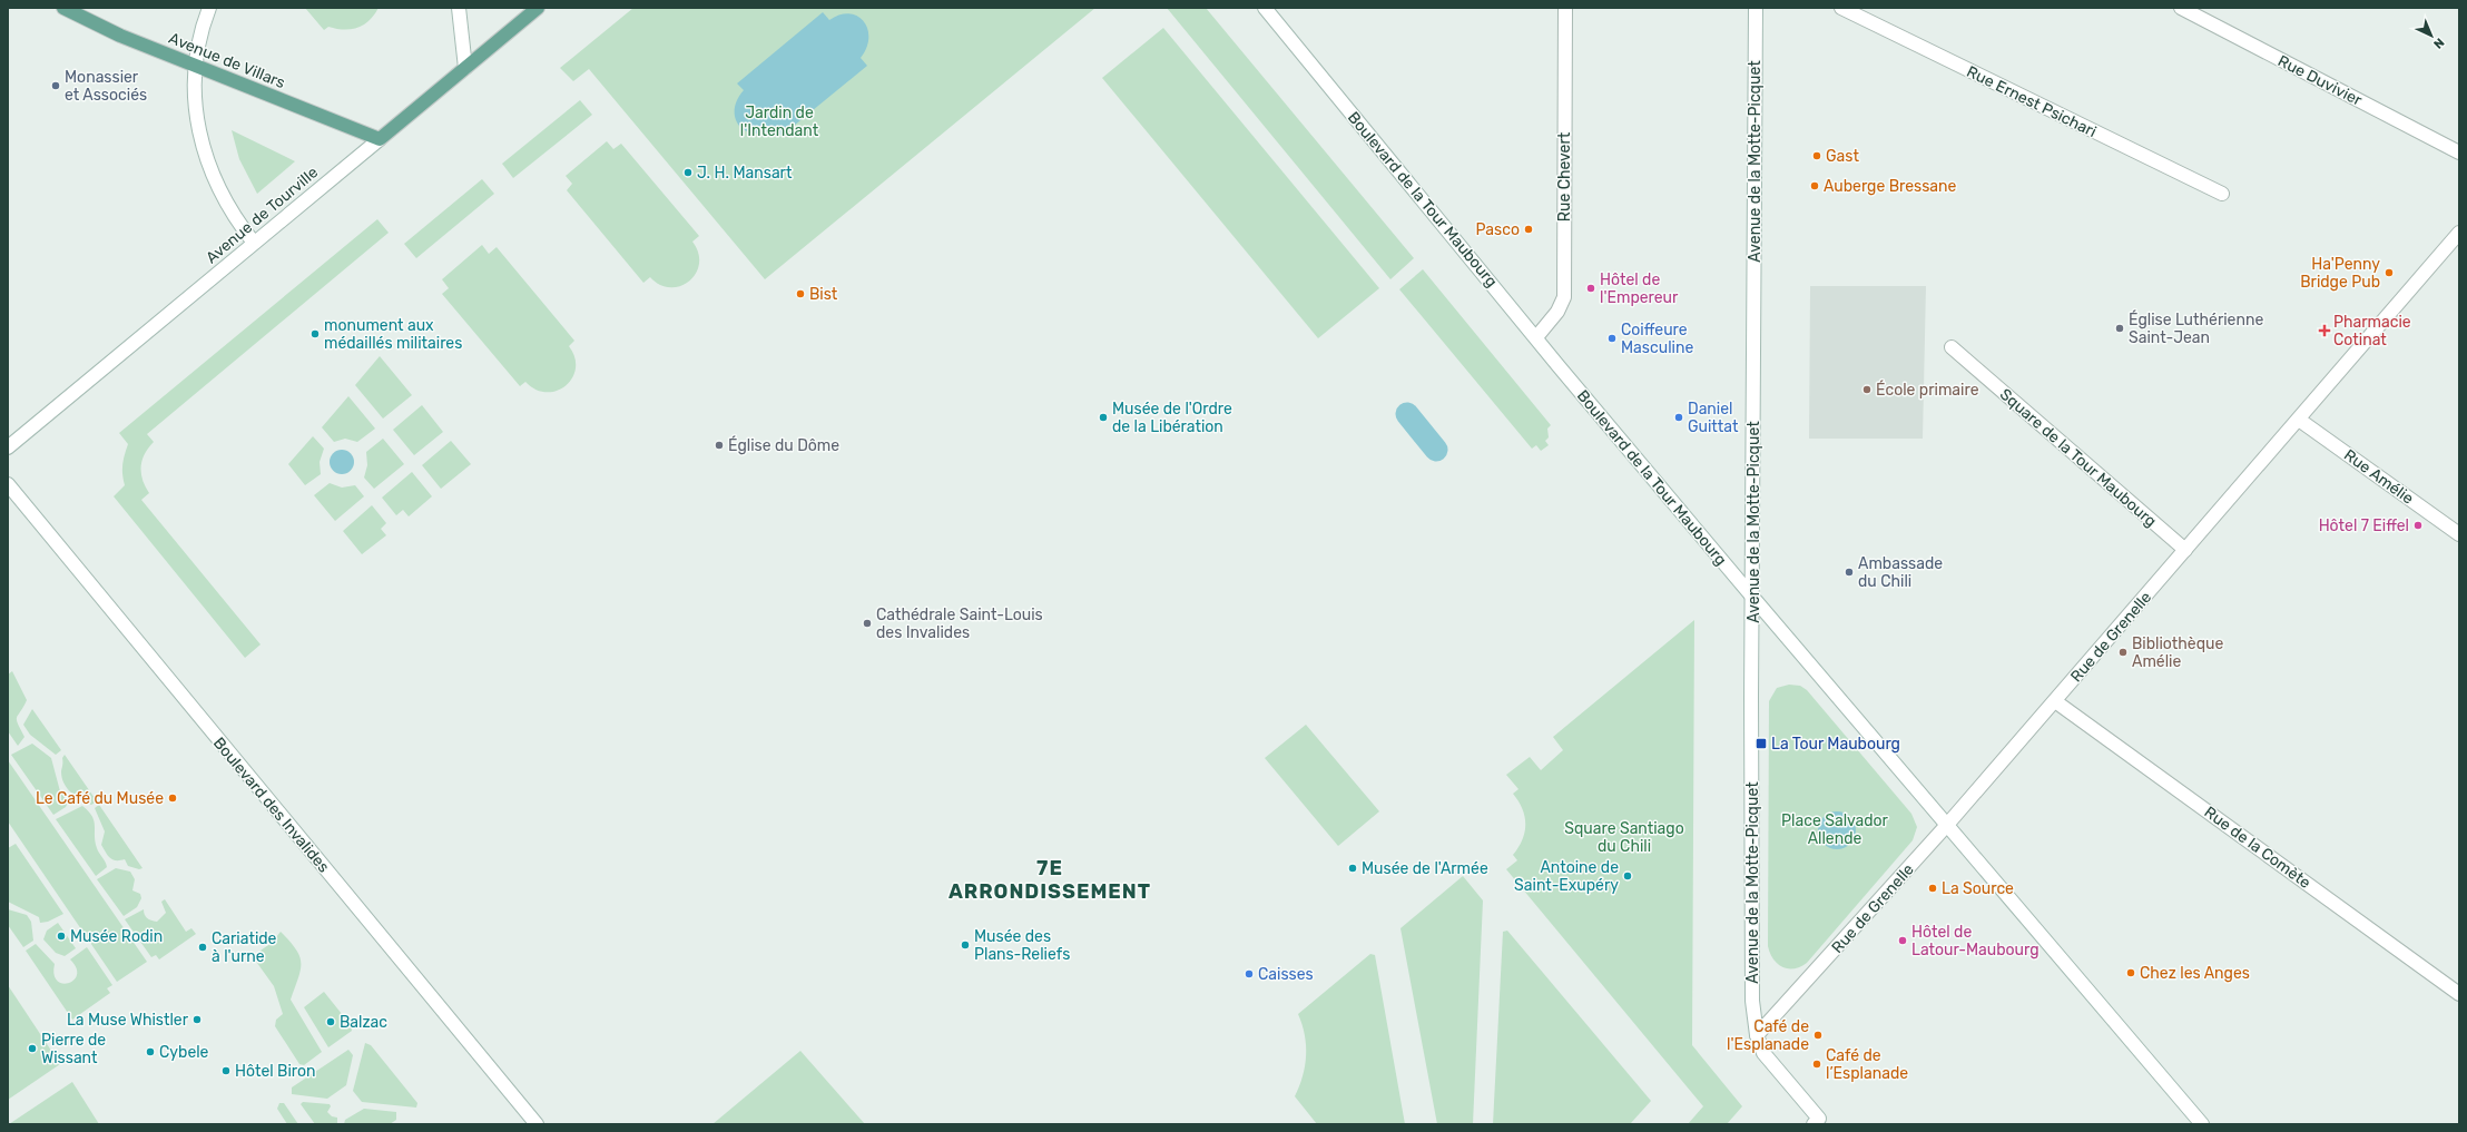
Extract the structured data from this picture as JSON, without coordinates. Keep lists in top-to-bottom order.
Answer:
{
  "streets": {
    "main road": ["Avenue de Villars", "Avenue de Tourville"],
    "street": [
      "Rue Duvivier",
      "Rue Ernest Psichari",
      "Avenue de la Motte-Picquet",
      "Rue Chevert",
      "Boulevard de la Tour Maubourg",
      "Square de la Tour Maubourg",
      "Rue Amélie",
      "Rue de Grenelle",
      "Boulevard des Invalides",
      "Rue de la Comète"
    ]
  },
  "crossings": [
    ["Avenue de Villars", "Avenue de Tourville"],
    ["Avenue de la Motte-Picquet", "Boulevard de la Tour Maubourg"],
    ["Avenue de la Motte-Picquet", "Rue de Grenelle"],
    ["Rue Chevert", "Boulevard de la Tour Maubourg"],
    ["Boulevard de la Tour Maubourg", "Rue de Grenelle"],
    ["Square de la Tour Maubourg", "Rue de Grenelle"],
    ["Rue Amélie", "Rue de Grenelle"],
    ["Rue de Grenelle", "Rue de la Comète"]
  ],
  "districts": ["7E ARRONDISSEMENT"],
  "parks": ["Jardin de l'Intendant", "Place Salvador Allende", "Square Santiago du Chili"],
  "places": {
    "other": [
      "Monassier et Associés",
      "Gast",
      "J. H. Mansart",
      "Auberge Bressane",
      "Pasco",
      "Ha'Penny Bridge Pub",
      "Hôtel de l'Empereur",
      "Bist",
      "Église Luthérienne Saint-Jean",
      "monument aux médaillés militaires",
      "Coiffeure Masculine",
      "École primaire",
      "Musée de l'Ordre de la Libération",
      "Daniel Guittat",
      "Église du Dôme",
      "Hôtel 7 Eiffel",
      "Ambassade du Chili",
      "Cathédrale Saint-Louis des Invalides",
      "Bibliothèque Amélie",
      "Le Café du Musée",
      "Musée de l'Armée",
      "Antoine de Saint-Exupéry",
      "La Source",
      "Musée Rodin",
      "Hôtel de Latour-Maubourg",
      "Musée des Plans-Reliefs",
      "Cariatide à l'urne",
      "Chez les Anges",
      "Caisses",
      "La Muse Whistler",
      "Balzac",
      "Café de l'Esplanade",
      "Pierre de Wissant",
      "Cybele",
      "Café de l’Esplanade",
      "Hôtel Biron"
    ],
    "health": ["Pharmacie Cotinat"],
    "transit": ["La Tour Maubourg"]
  },
  "north": "bottom right"
}
